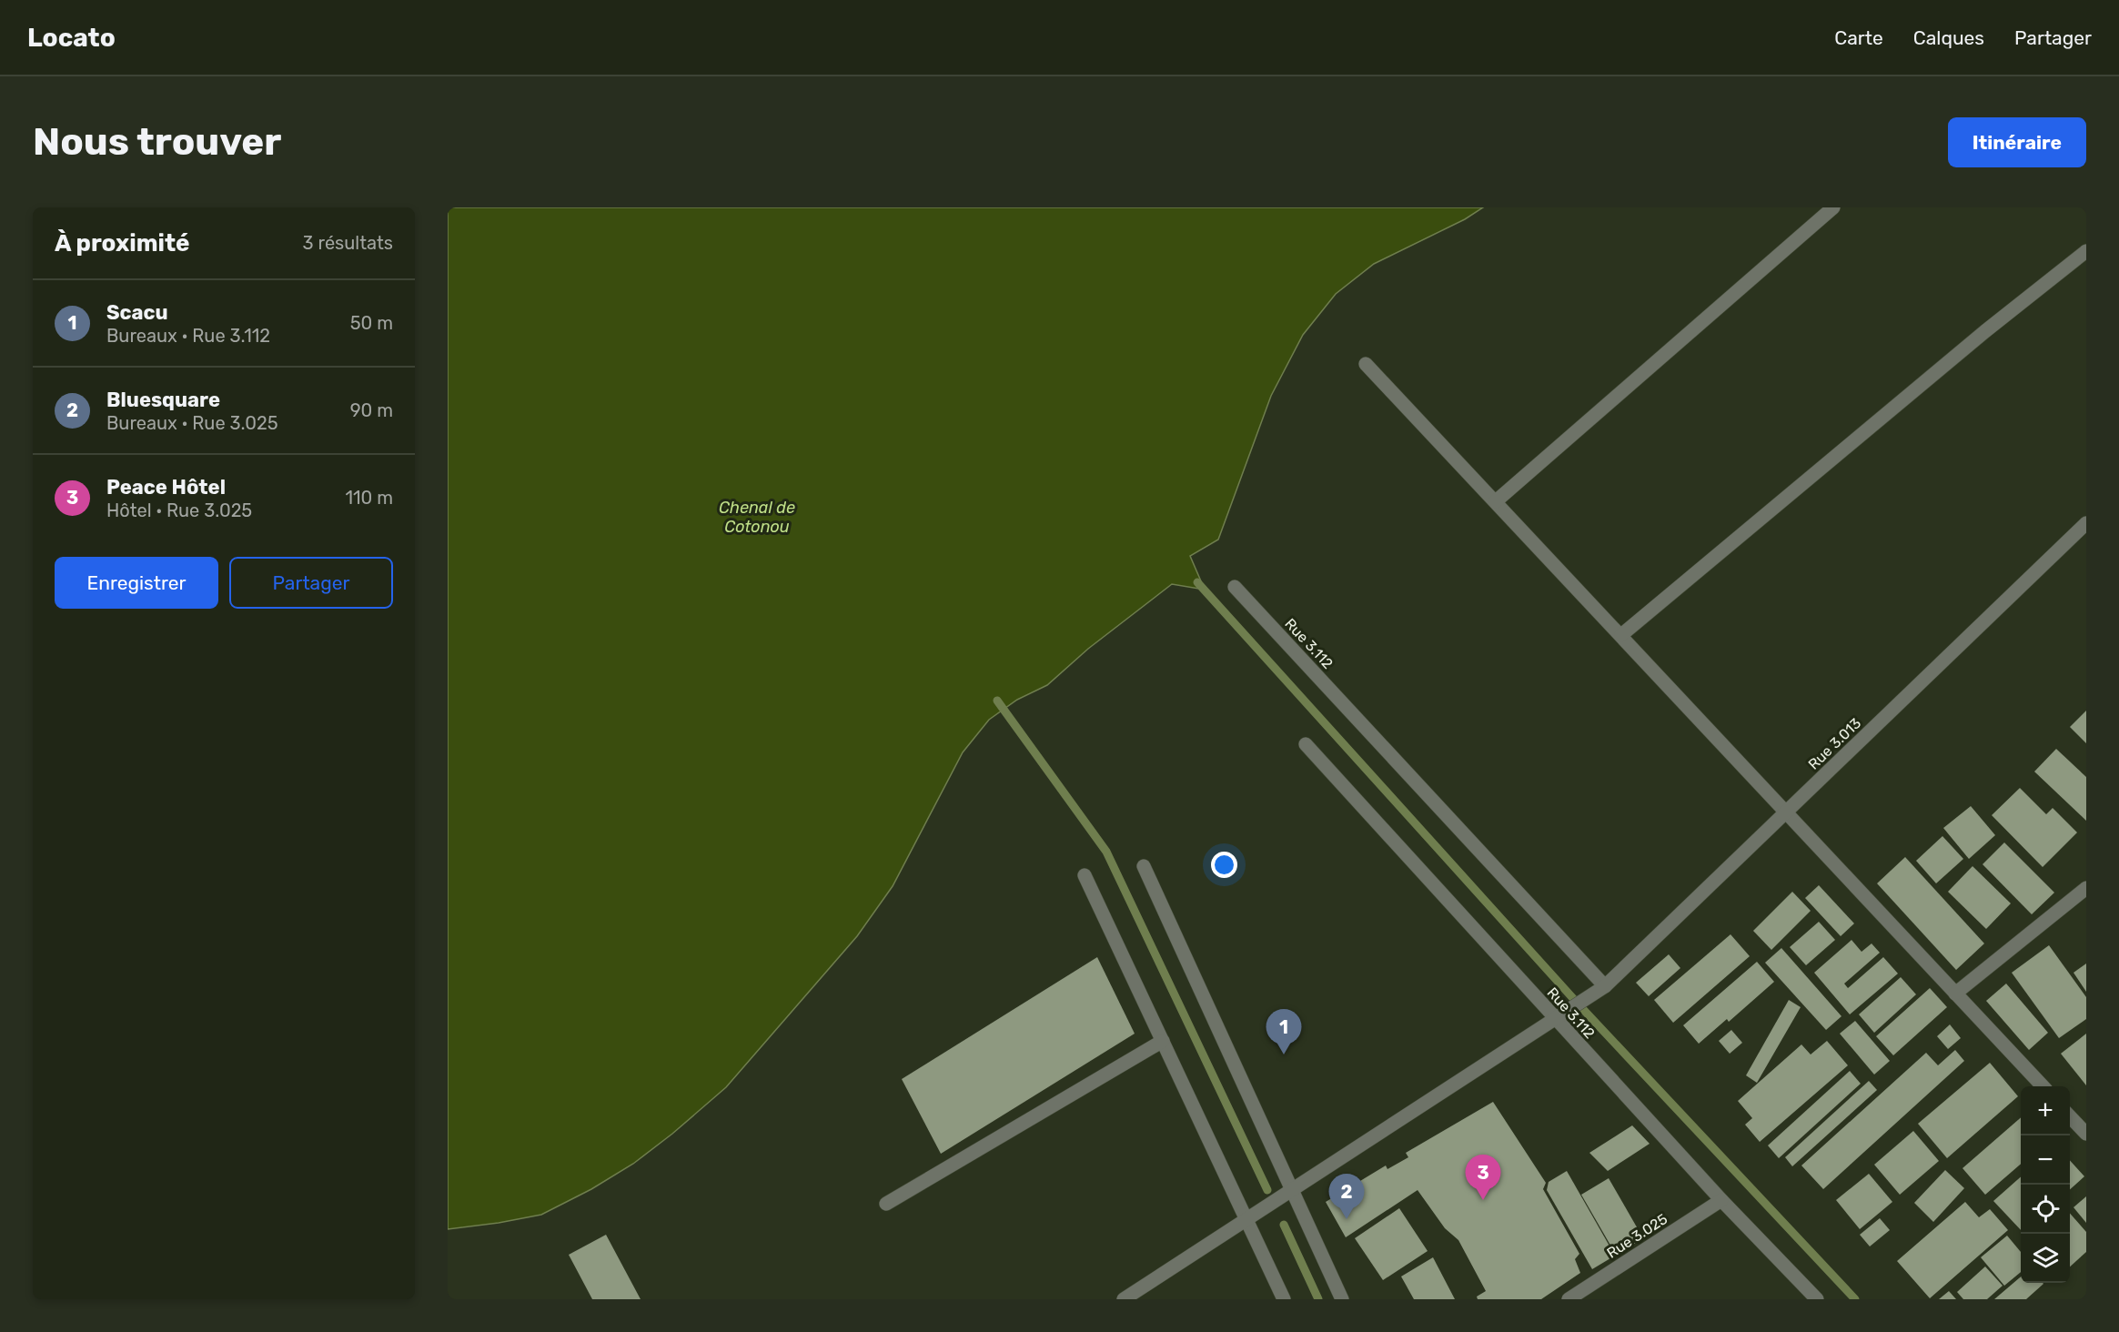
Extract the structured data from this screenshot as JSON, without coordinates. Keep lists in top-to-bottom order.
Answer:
{
  "streets": {
    "street": ["Rue 3.112", "Rue 3.013", "Rue 3.025"]
  },
  "crossings": [
    ["Rue 3.112", "Rue 3.013"],
    ["Rue 3.112", "Rue 3.025"]
  ],
  "water": ["Chenal de Cotonou"],
  "page": {
    "header": "Locato",
    "nav": ["Carte", "Calques", "Partager"],
    "buttons": [
      "Itinéraire",
      ["Enregistrer", "Partager"]
    ],
    "title": "Nous trouver",
    "heading": ["À proximité", "3 résultats"],
    "list": [
      {
        "mark": "1",
        "name": "Scacu",
        "note": "Bureaux · Rue 3.112",
        "value": "50 m"
      },
      {
        "mark": "2",
        "name": "Bluesquare",
        "note": "Bureaux · Rue 3.025",
        "value": "90 m"
      },
      {
        "mark": "3",
        "name": "Peace Hôtel",
        "note": "Hôtel · Rue 3.025",
        "value": "110 m"
      }
    ],
    "pins": ["1", "3", "2"],
    "map_buttons": ["+", "−"]
  }
}
